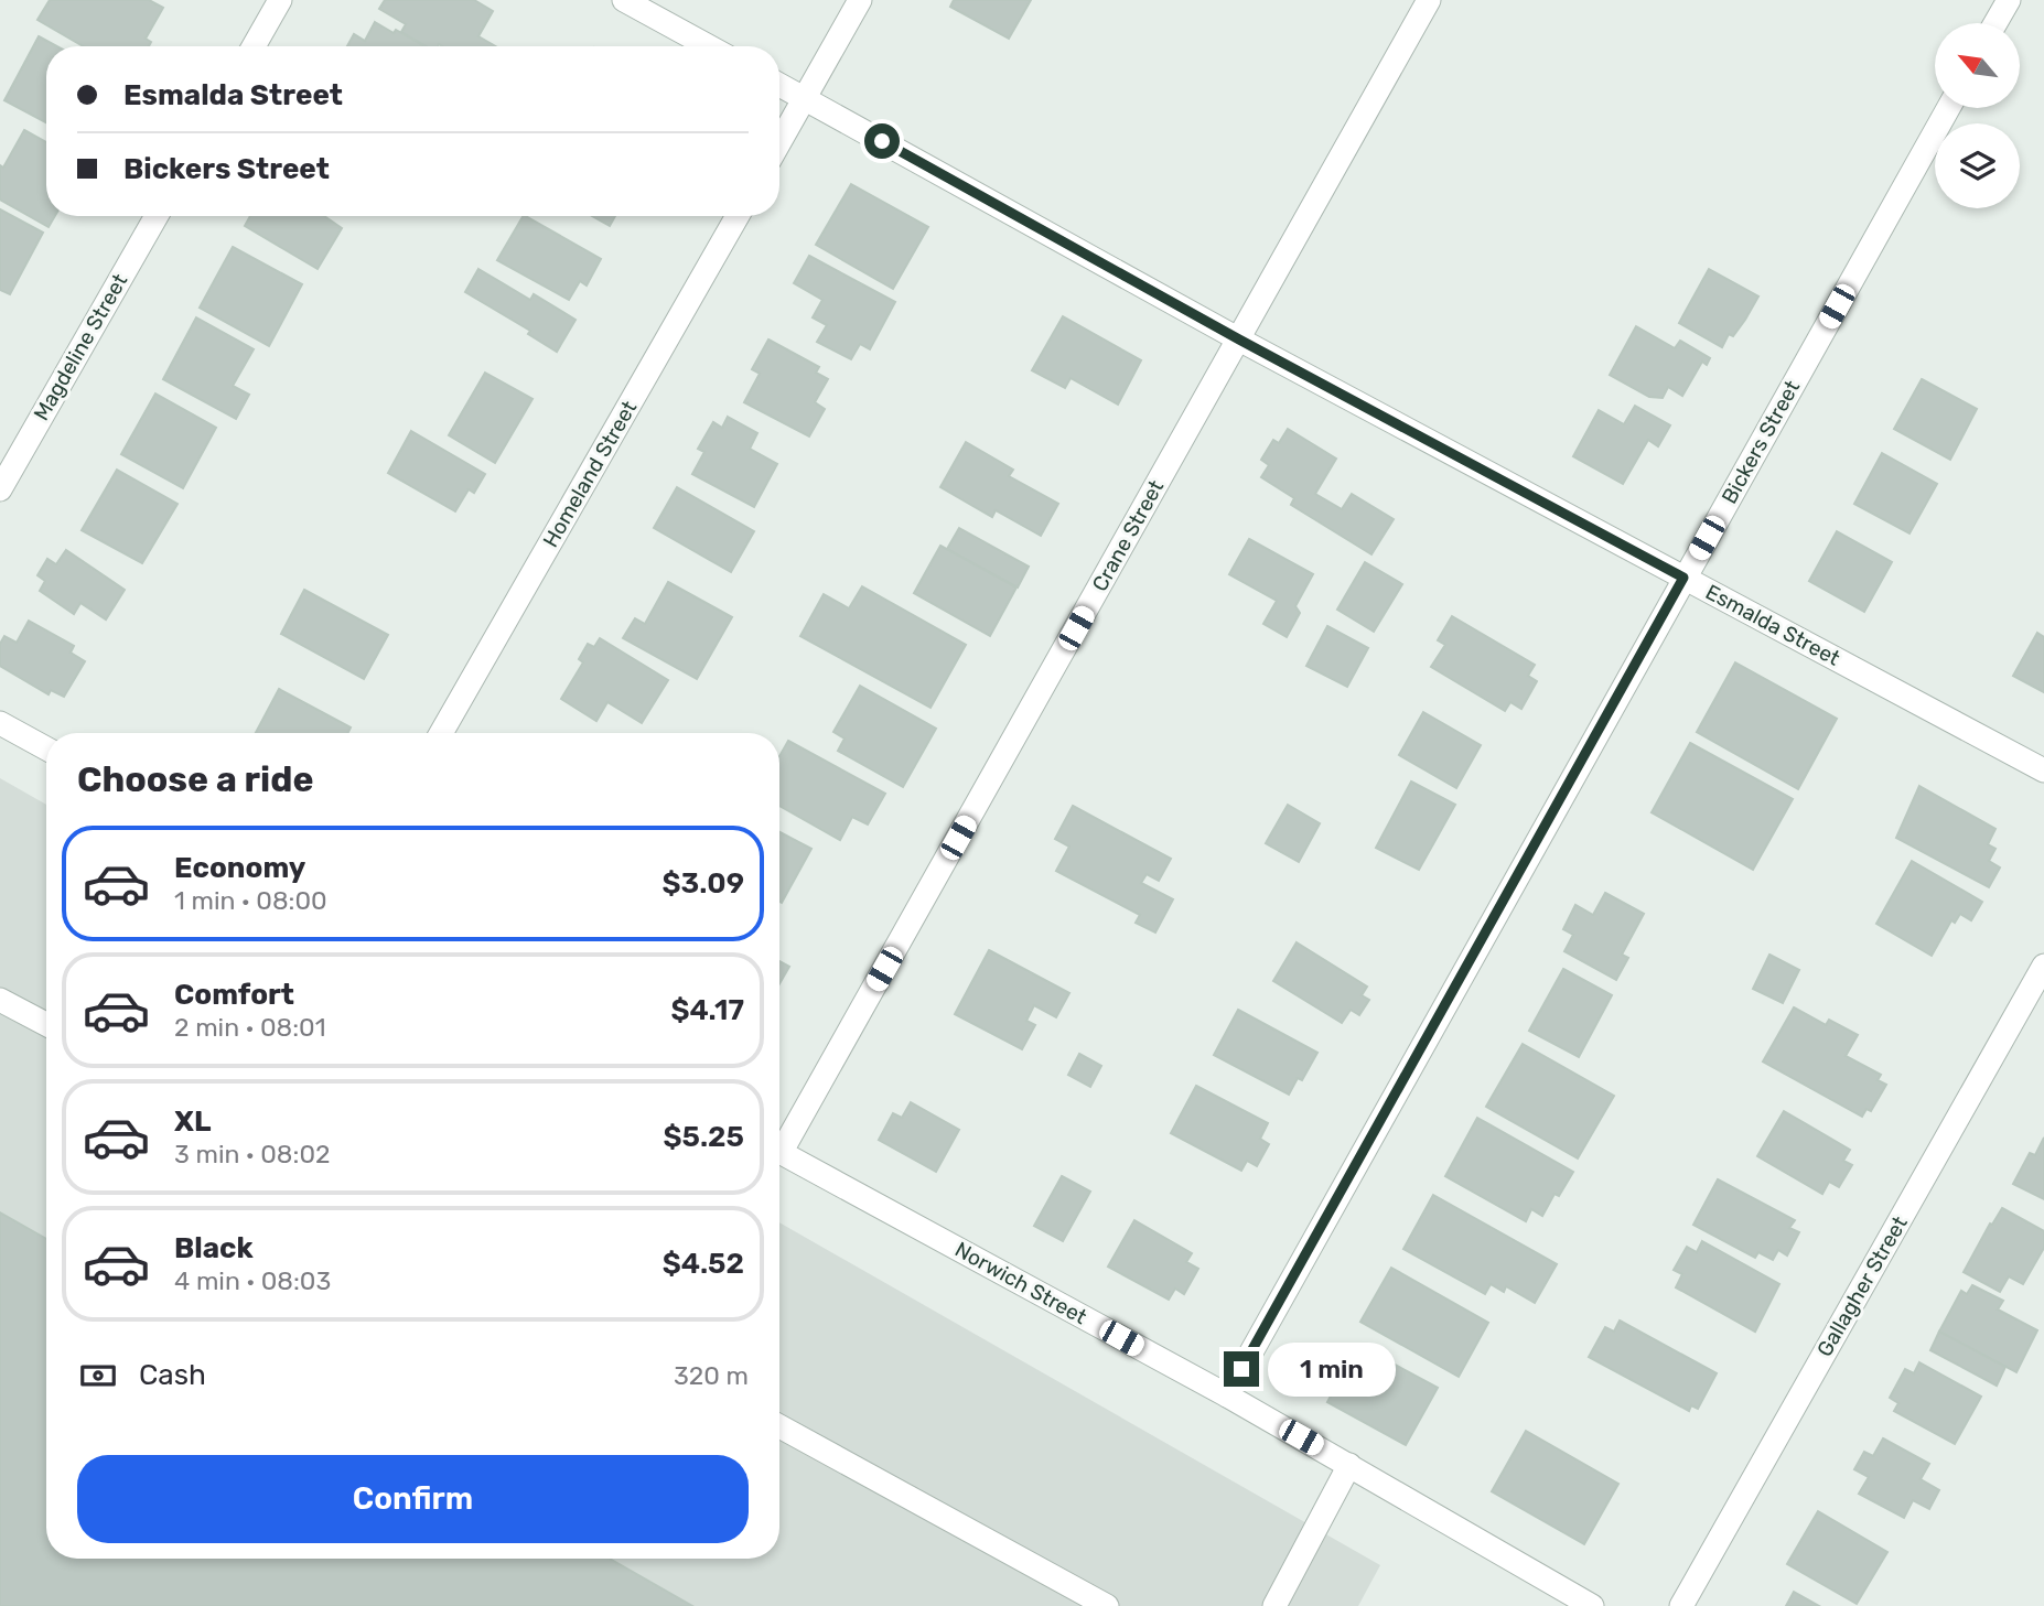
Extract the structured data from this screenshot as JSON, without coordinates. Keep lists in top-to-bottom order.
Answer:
{
  "streets": {
    "street": [
      "Magdeline Street",
      "Bickers Street",
      "Homeland Street",
      "Crane Street",
      "Esmalda Street",
      "Norwich Street",
      "Gallagher Street"
    ]
  },
  "crossings": [
    ["Bickers Street", "Esmalda Street"],
    ["Bickers Street", "Norwich Street"],
    ["Crane Street", "Esmalda Street"]
  ],
  "north": "top left",
  "page": {
    "banner": ["Esmalda Street", "Bickers Street"],
    "heading": "Choose a ride",
    "list": [
      {
        "name": "Economy",
        "note": "1 min · 08:00",
        "value": "$3.09"
      },
      {
        "name": "Comfort",
        "note": "2 min · 08:01",
        "value": "$4.17"
      },
      {
        "name": "XL",
        "note": "3 min · 08:02",
        "value": "$5.25"
      },
      {
        "name": "Black",
        "note": "4 min · 08:03",
        "value": "$4.52"
      }
    ],
    "pay": ["Cash", "320 m"],
    "bubble": "1 min",
    "buttons": "Confirm"
  }
}
